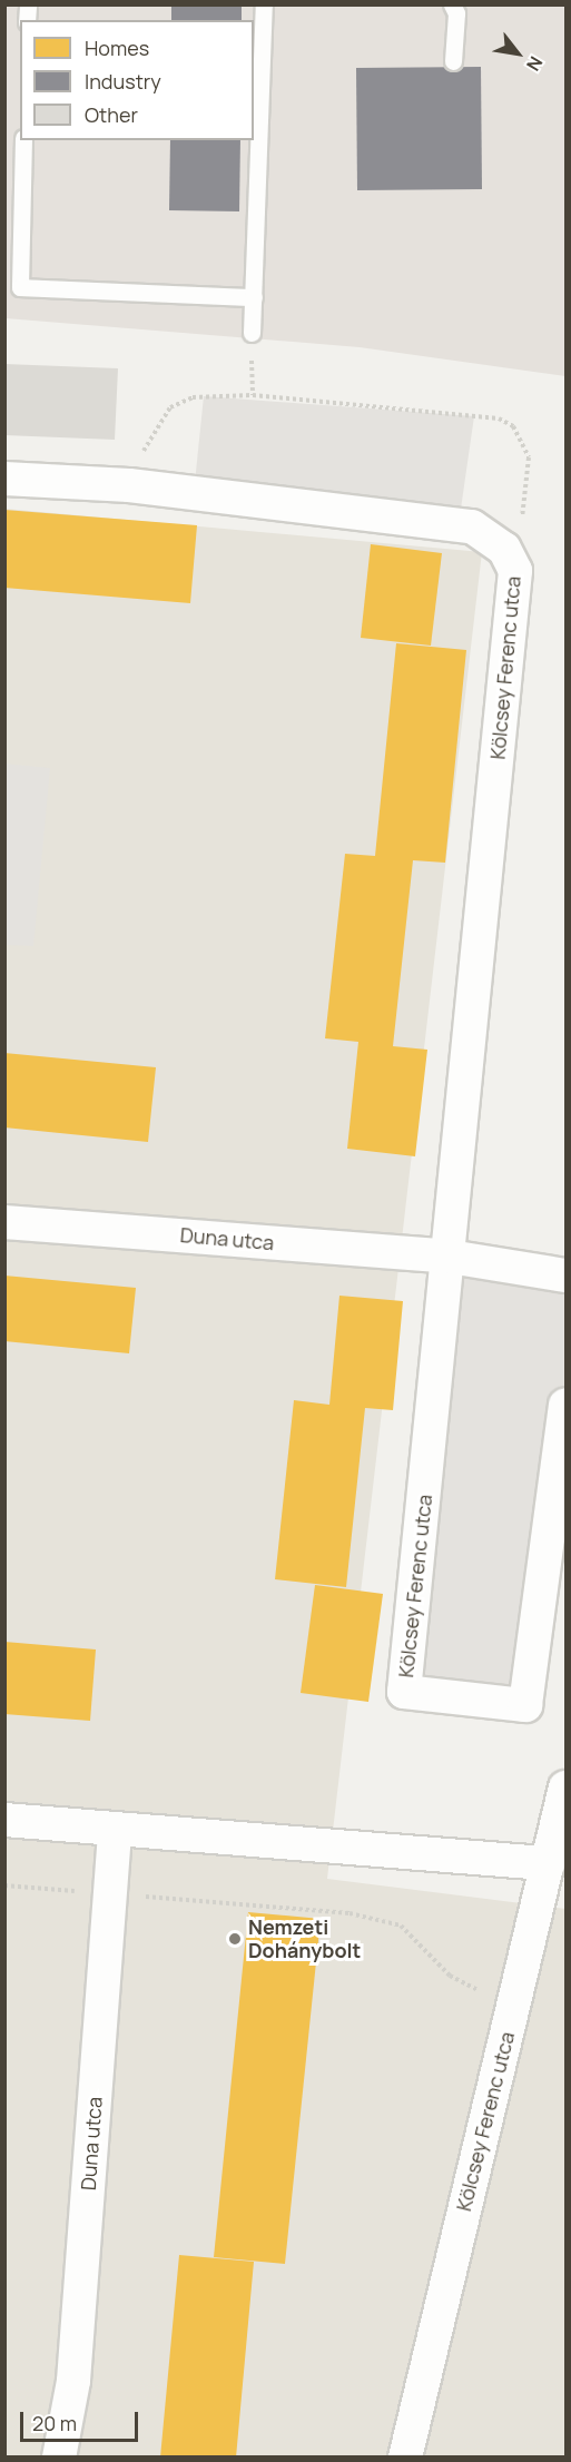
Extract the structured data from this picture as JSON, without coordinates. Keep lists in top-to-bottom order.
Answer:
{
  "streets": {
    "street": ["Kölcsey Ferenc utca", "Duna utca"]
  },
  "crossings": [
    ["Kölcsey Ferenc utca", "Duna utca"]
  ],
  "places": ["Nemzeti Dohánybolt"],
  "legend": ["Homes", "Industry", "Other"],
  "scale_bar": "20 m",
  "north": "bottom right"
}
